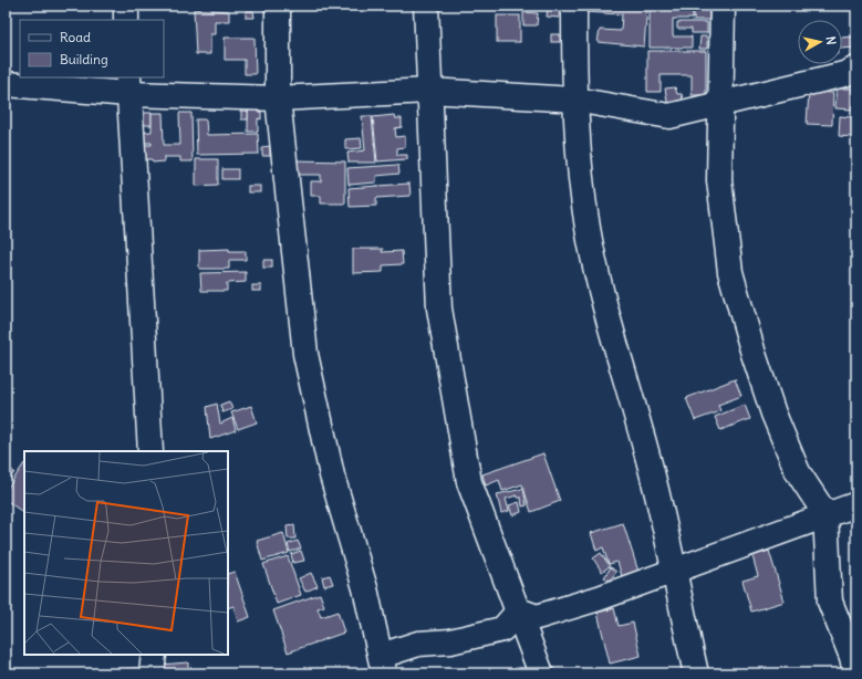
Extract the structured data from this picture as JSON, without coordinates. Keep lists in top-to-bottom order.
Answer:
{
  "legend": ["Road", "Building"],
  "north": "right"
}
